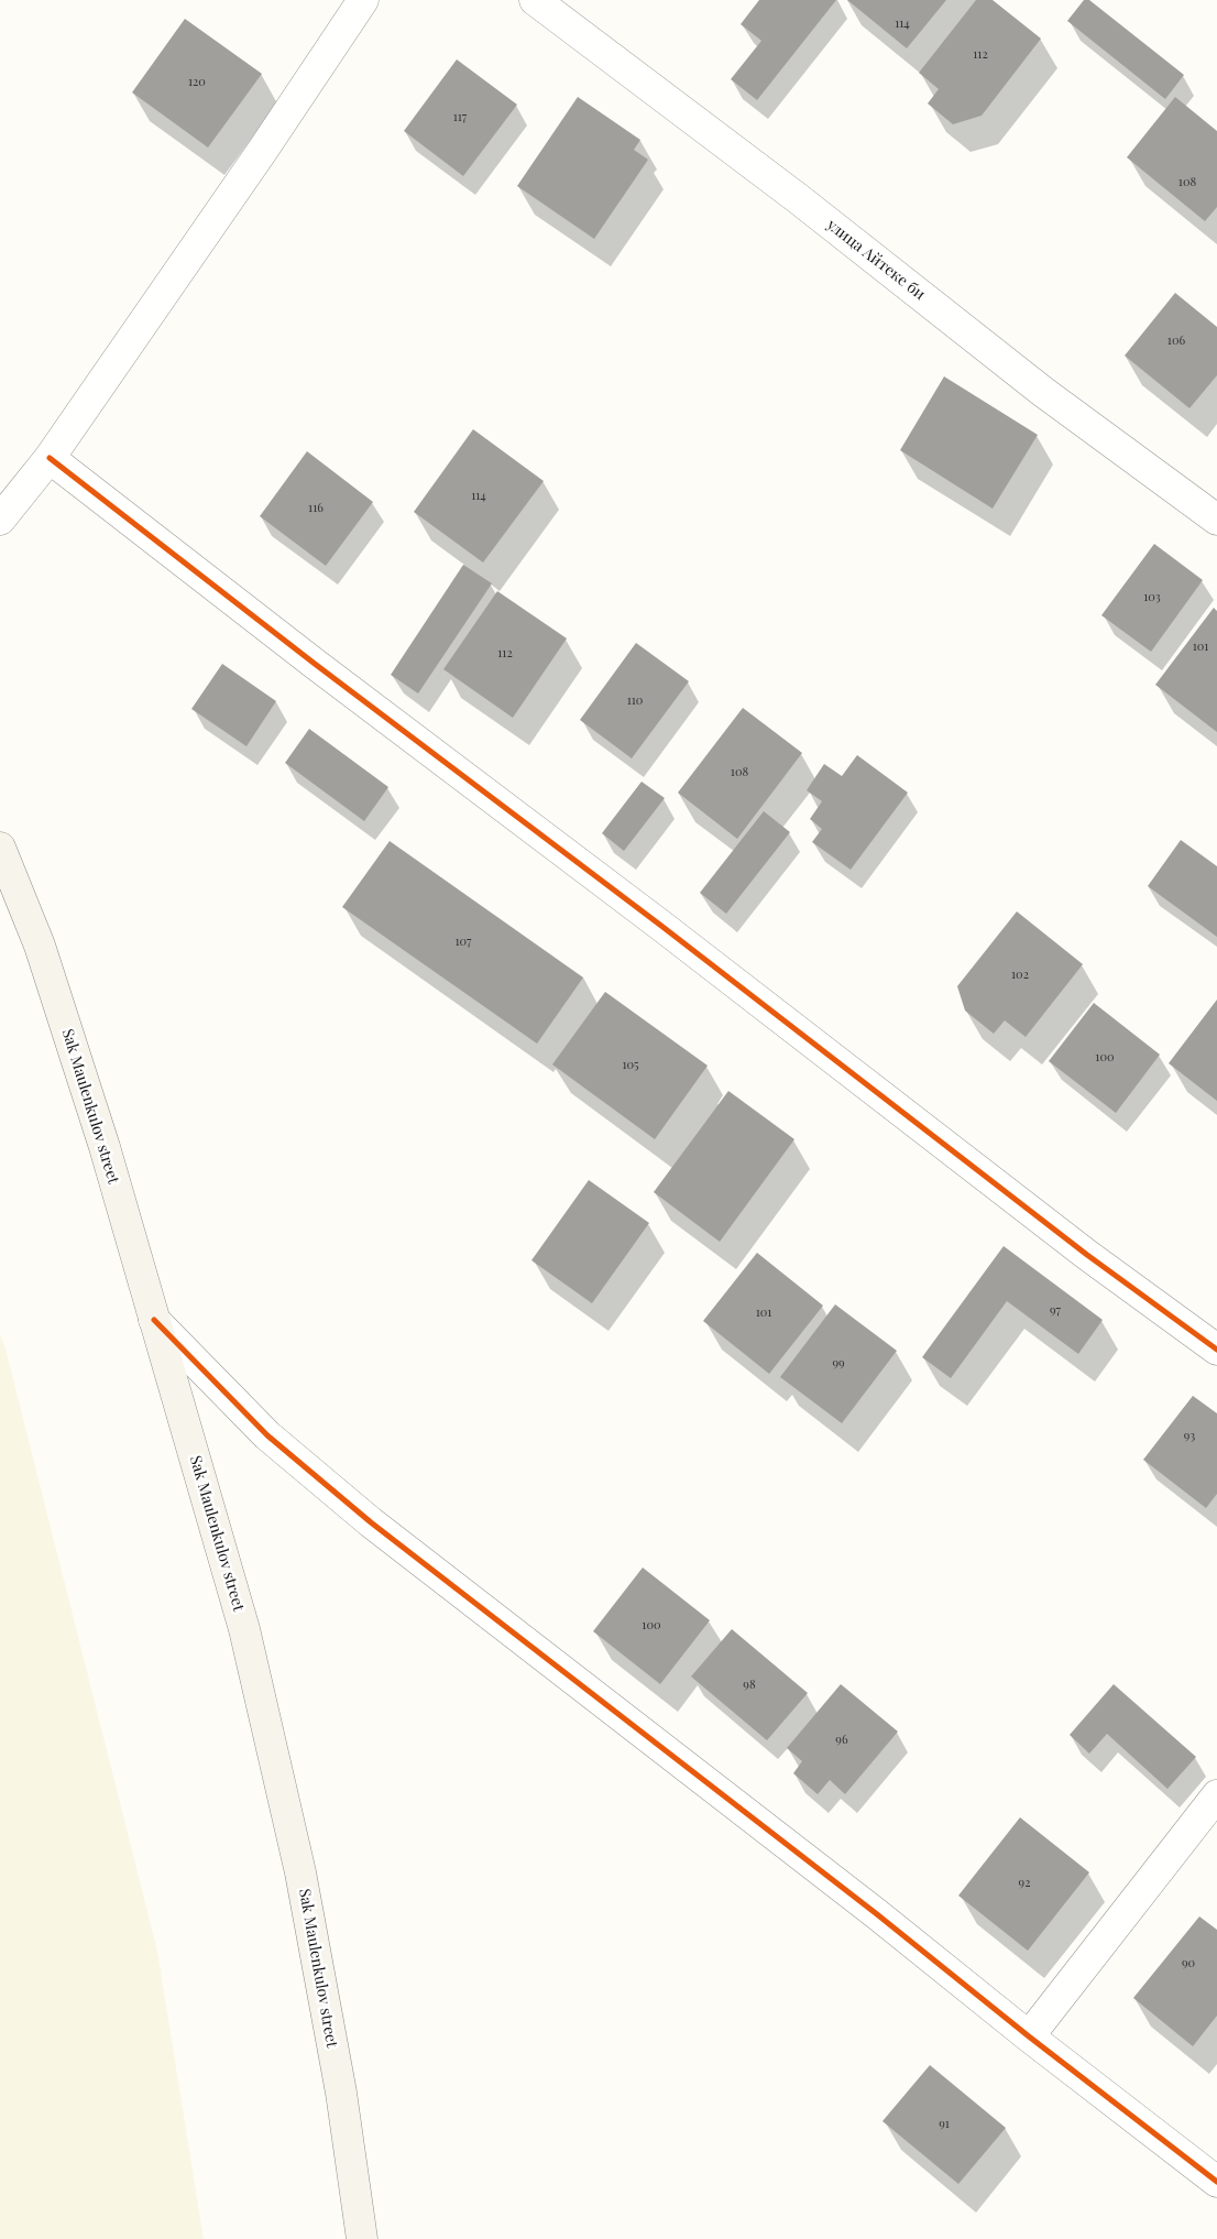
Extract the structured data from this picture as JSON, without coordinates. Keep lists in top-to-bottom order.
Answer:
{
  "streets": {
    "main road": ["Sak Maulenkulov street"],
    "street": ["улица Айтеке би"]
  },
  "house_numbers": [
    "114",
    "112",
    "120",
    "117",
    "108",
    "106",
    "114",
    "116",
    "103",
    "101",
    "112",
    "110",
    "108",
    "107",
    "102",
    "100",
    "105",
    "97",
    "101",
    "99",
    "93",
    "100",
    "98",
    "96",
    "92",
    "90",
    "91"
  ]
}
